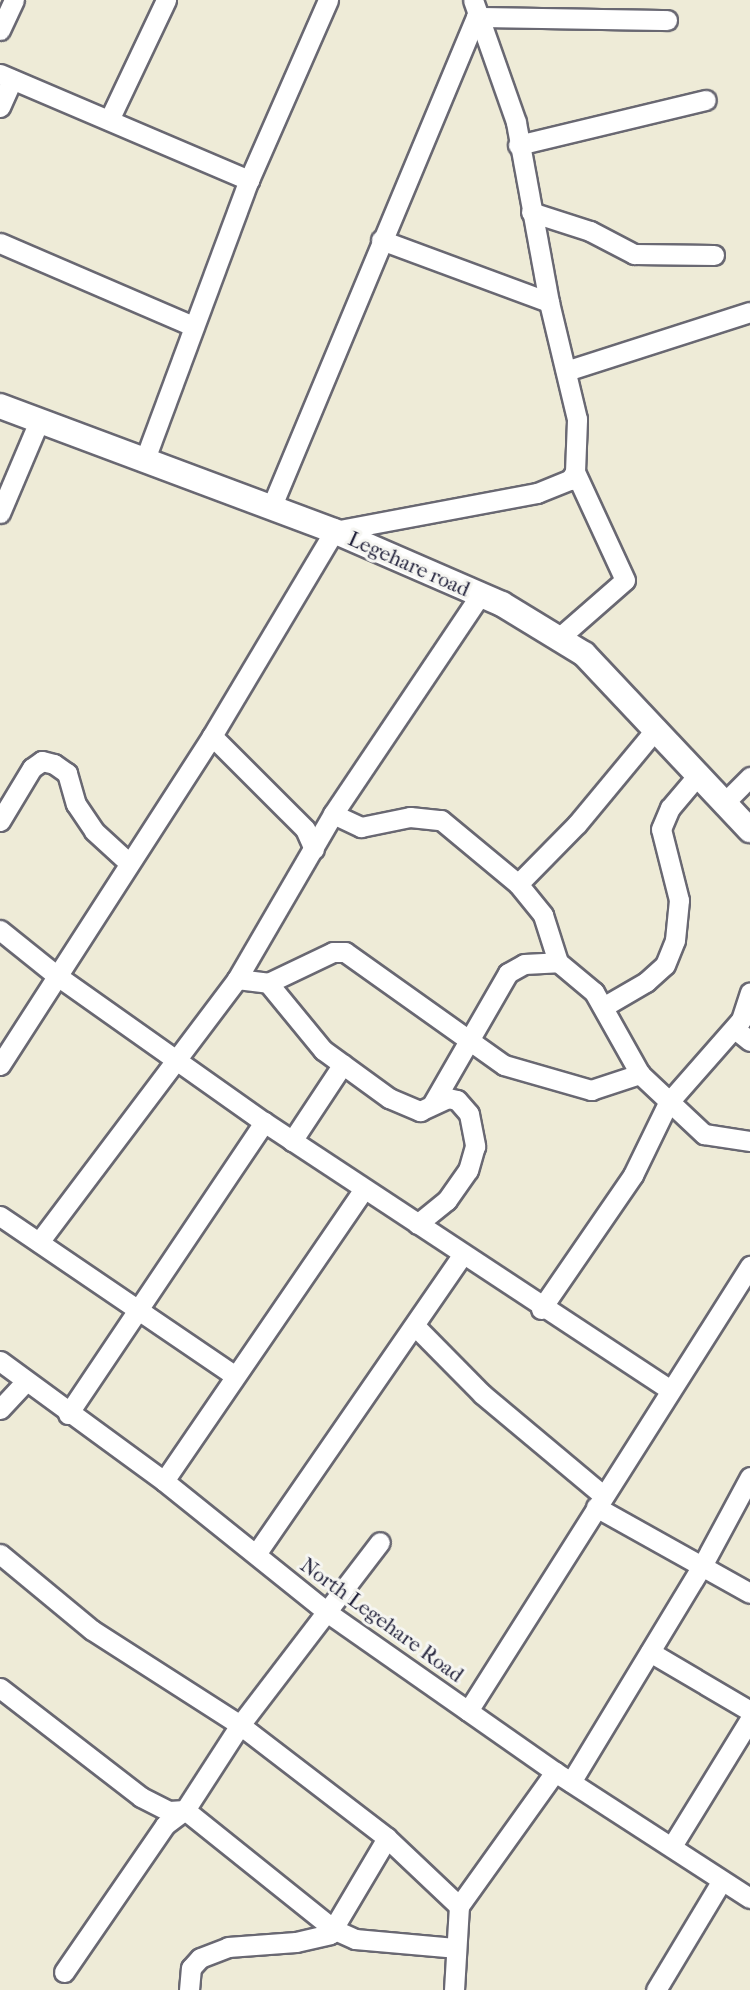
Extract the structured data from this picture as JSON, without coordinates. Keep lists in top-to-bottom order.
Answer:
{
  "streets": {
    "main road": ["Legehare road"],
    "street": ["North Legehare Road"]
  }
}
